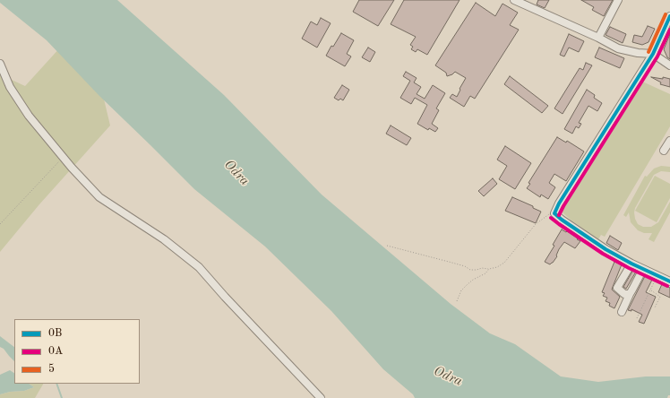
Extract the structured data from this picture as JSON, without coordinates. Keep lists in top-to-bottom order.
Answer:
{
  "water": ["Odra"],
  "lines": ["transit line 5", "transit line 0B", "transit line 0A"],
  "legend": ["0B", "0A", "5"]
}
